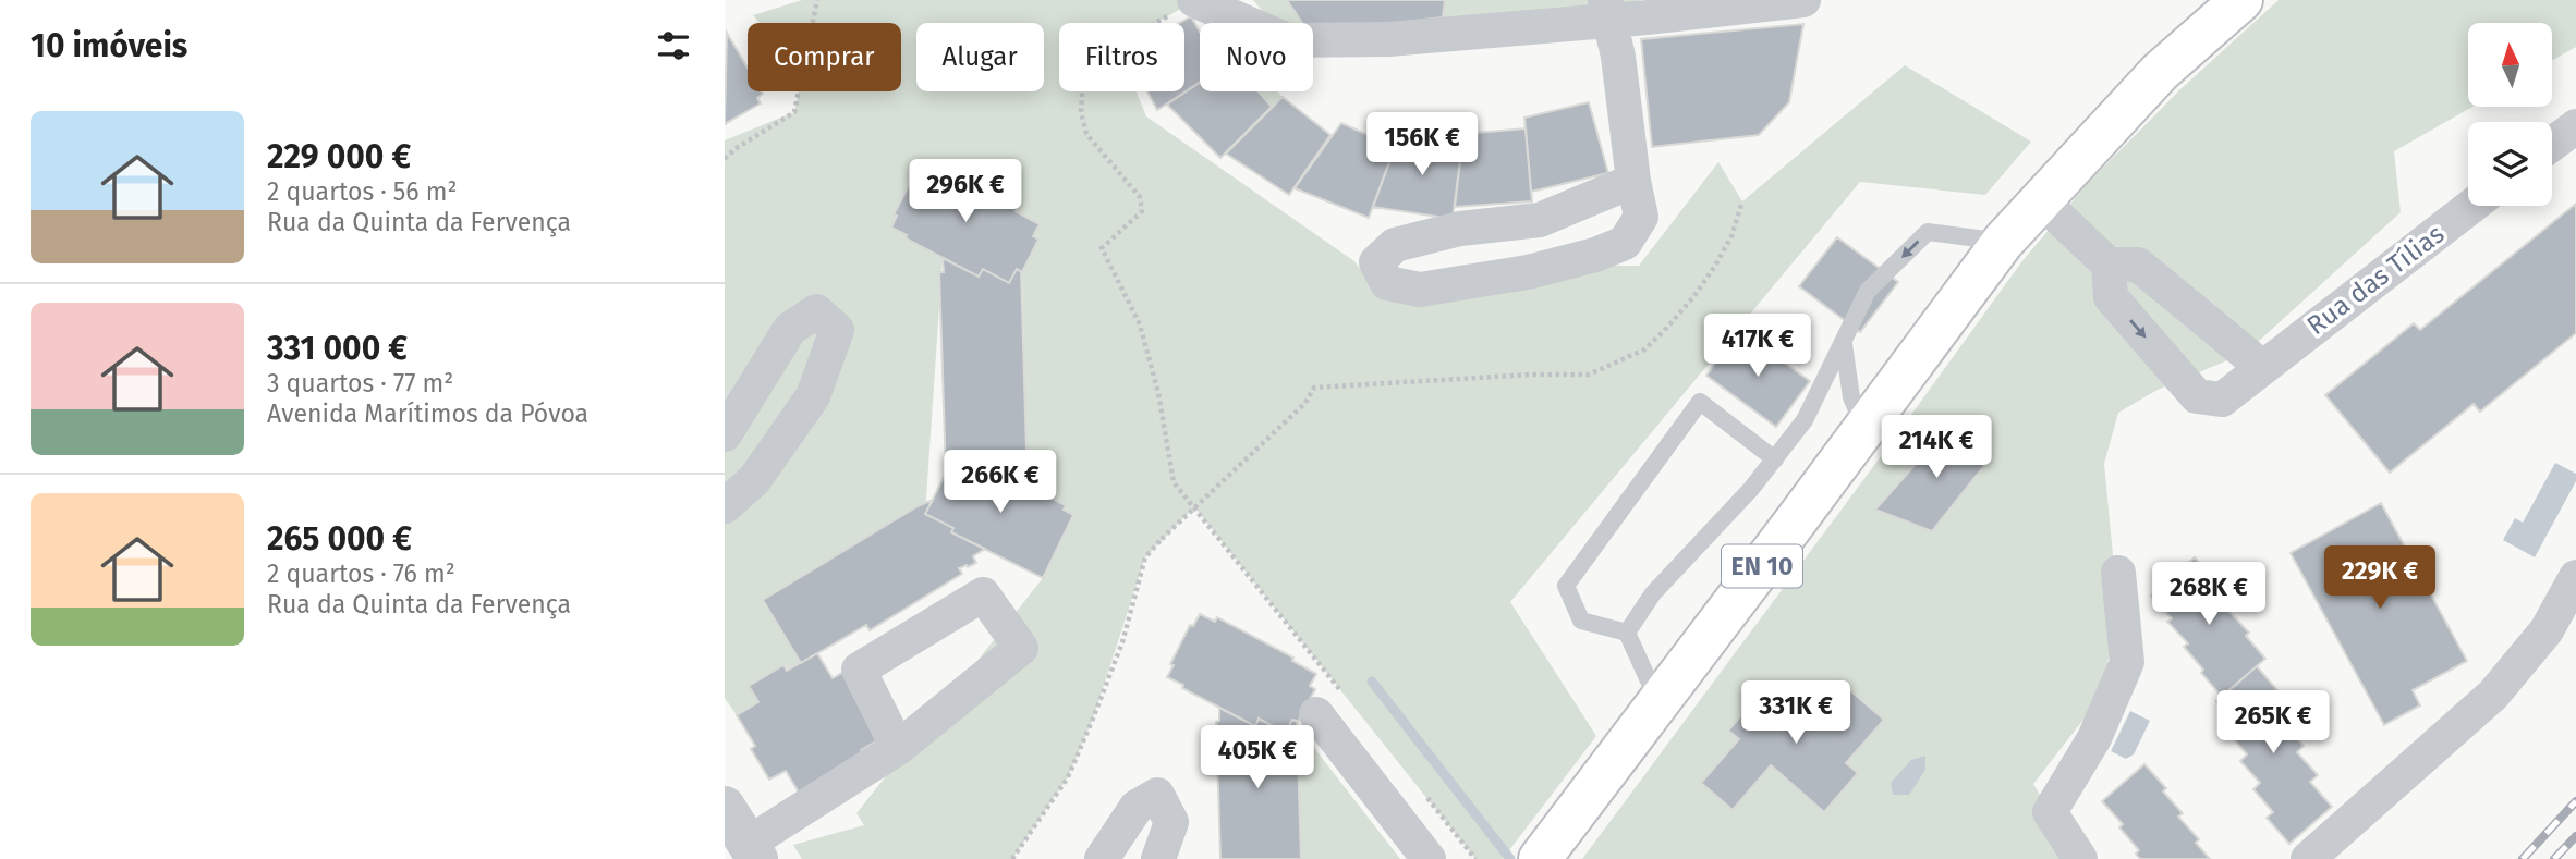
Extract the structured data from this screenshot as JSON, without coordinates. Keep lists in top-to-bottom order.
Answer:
{
  "streets": {
    "main road": ["EN 10"],
    "street": ["Rua das Tílias"]
  },
  "north": "top",
  "page": {
    "heading": "10 imóveis",
    "chip": [
      "Comprar",
      "Alugar",
      "Filtros",
      "Novo"
    ],
    "list": [
      {
        "name": "229 000 €",
        "note": "2 quartos · 56 m² · Rua da Quinta da Fervença"
      },
      {
        "name": "331 000 €",
        "note": "3 quartos · 77 m² · Avenida Marítimos da Póvoa"
      },
      {
        "name": "265 000 €",
        "note": "2 quartos · 76 m² · Rua da Quinta da Fervença"
      }
    ],
    "price": [
      "156K €",
      "296K €",
      "417K €",
      "214K €",
      "266K €",
      "229K €",
      "268K €",
      "331K €",
      "265K €",
      "405K €"
    ]
  }
}
